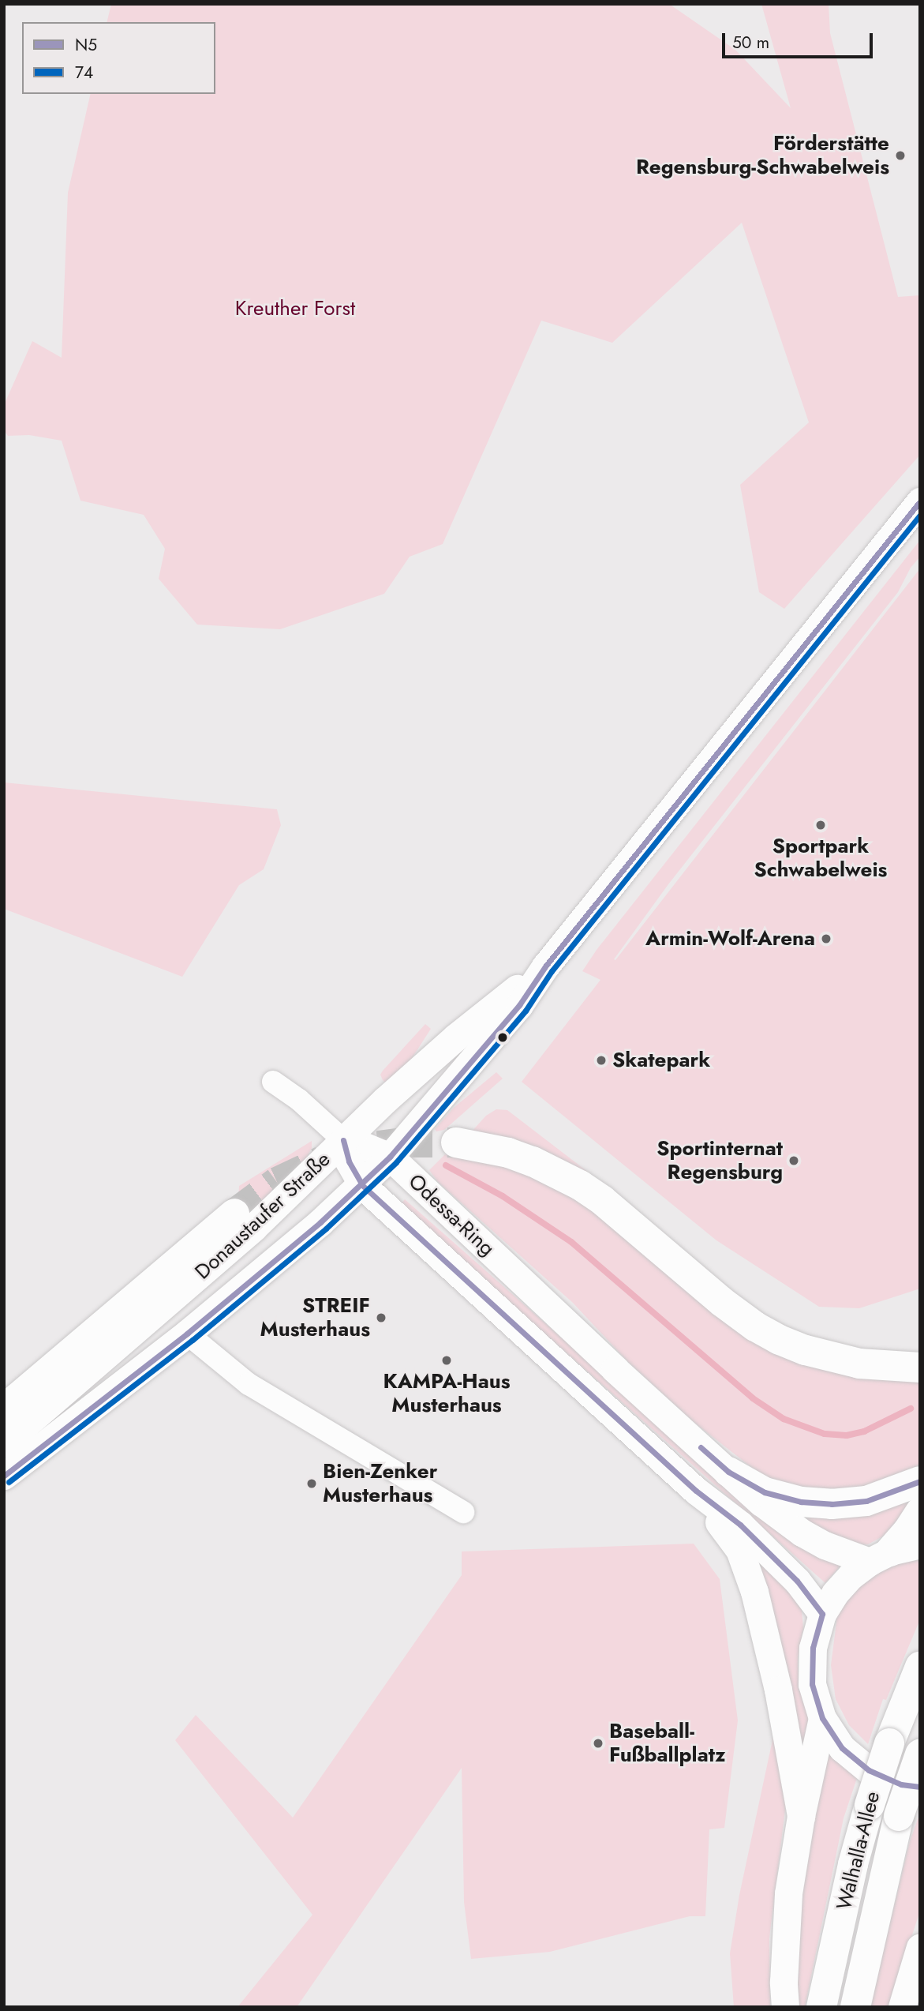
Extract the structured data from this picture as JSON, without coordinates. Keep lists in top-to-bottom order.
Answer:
{
  "streets": {
    "highway": ["Walhalla-Allee"],
    "main road": ["Odessa-Ring", "Donaustaufer Straße"]
  },
  "crossings": [
    ["Odessa-Ring", "Donaustaufer Straße"]
  ],
  "parks": ["Kreuther Forst"],
  "places": [
    "Förderstätte Regensburg-Schwabelweis",
    "Sportpark Schwabelweis",
    "Armin-Wolf-Arena",
    "Skatepark",
    "Sportinternat Regensburg",
    "STREIF Musterhaus",
    "KAMPA-Haus Musterhaus",
    "Bien-Zenker Musterhaus",
    "Baseball- Fußballplatz"
  ],
  "lines": ["transit line N5", "transit line 74"],
  "legend": ["N5", "74"],
  "scale_bar": "50 m"
}
